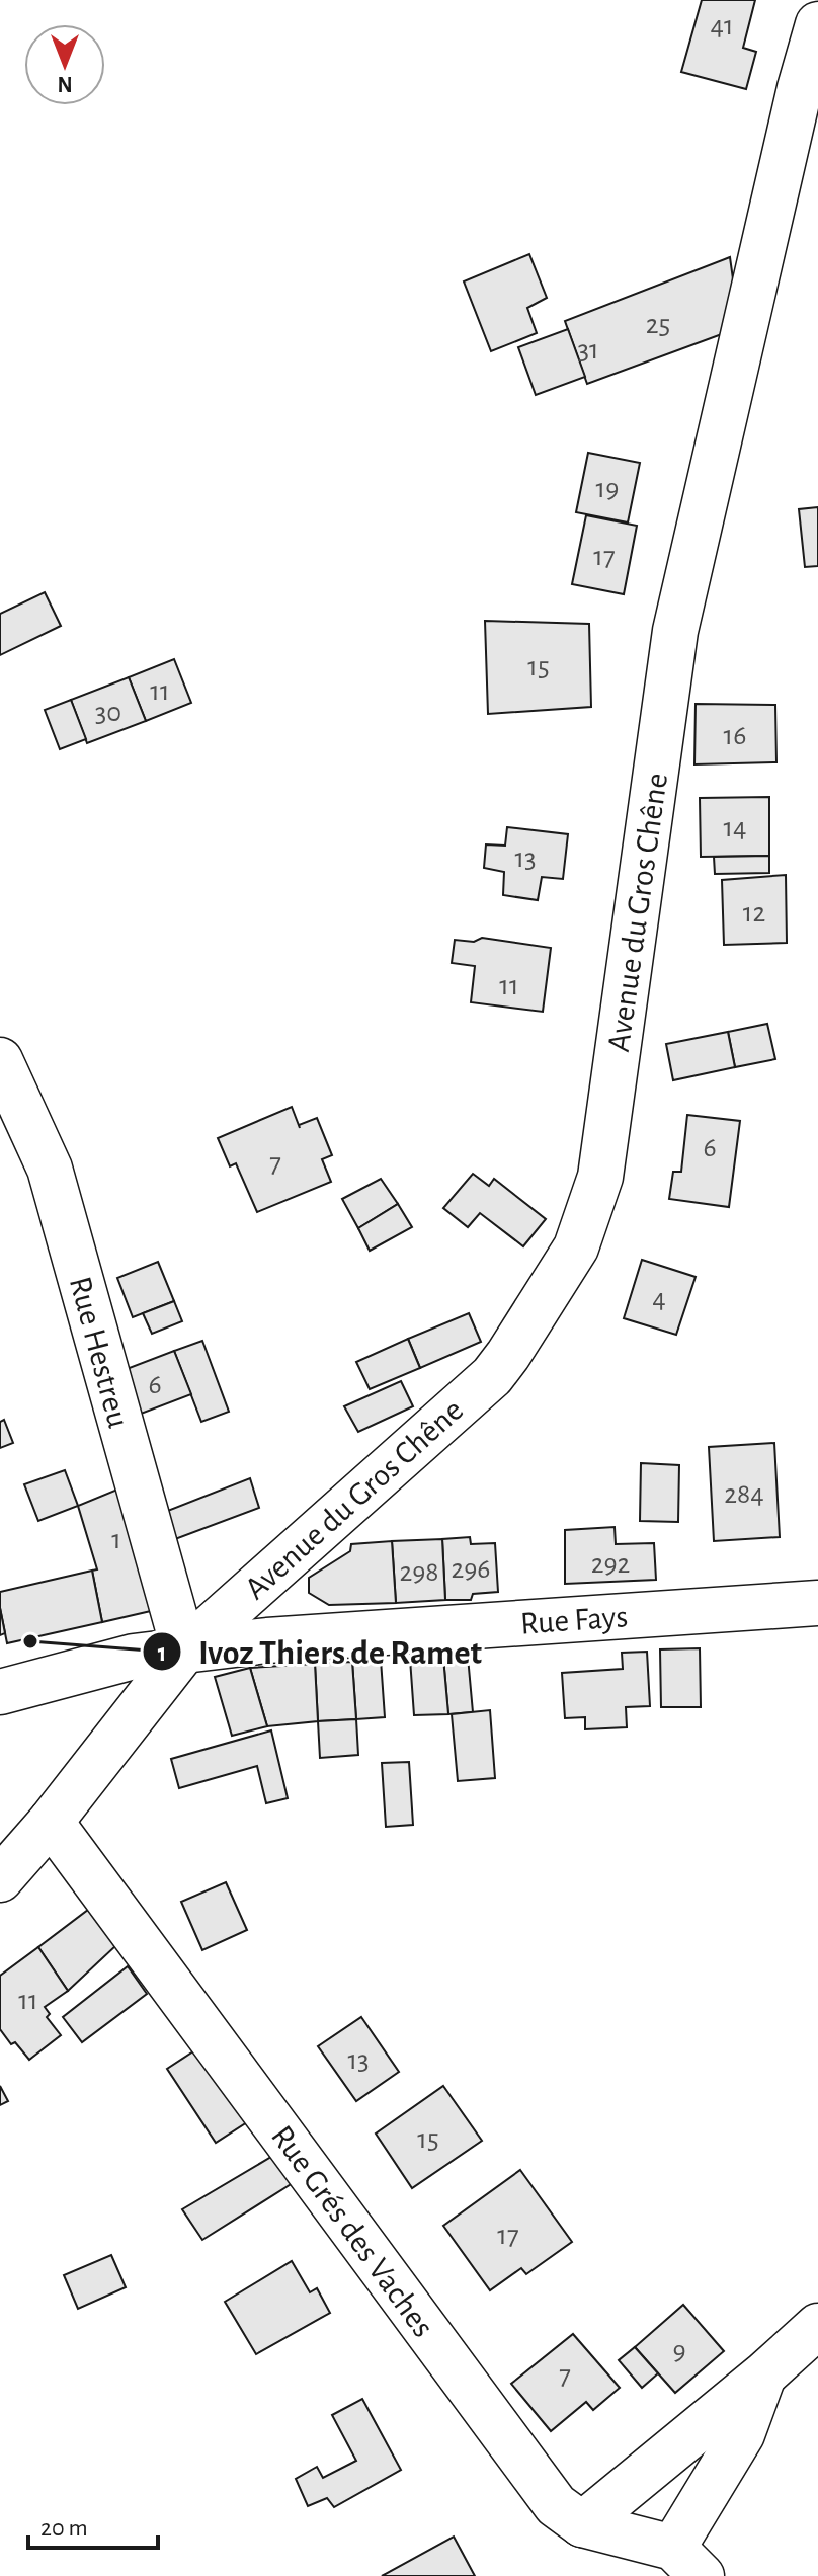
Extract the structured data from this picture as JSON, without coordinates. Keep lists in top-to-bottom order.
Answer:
{
  "streets": {
    "street": [
      "Avenue du Gros Chêne",
      "Rue Hestreu",
      "Rue Fays",
      "Rue Grés des Vaches"
    ]
  },
  "crossings": [
    ["Avenue du Gros Chêne", "Rue Hestreu"],
    ["Avenue du Gros Chêne", "Rue Fays"],
    ["Avenue du Gros Chêne", "Rue Grés des Vaches"],
    ["Rue Hestreu", "Rue Fays"]
  ],
  "places": ["Ivoz Thiers de Ramet"],
  "house_numbers": [
    "41",
    "25",
    "31",
    "19",
    "17",
    "15",
    "11",
    "30",
    "16",
    "14",
    "13",
    "12",
    "11",
    "6",
    "7",
    "4",
    "6",
    "284",
    "1",
    "292",
    "296",
    "298",
    "11",
    "13",
    "15",
    "17",
    "9",
    "7"
  ],
  "scale_bar": "20 m",
  "north": "bottom"
}
